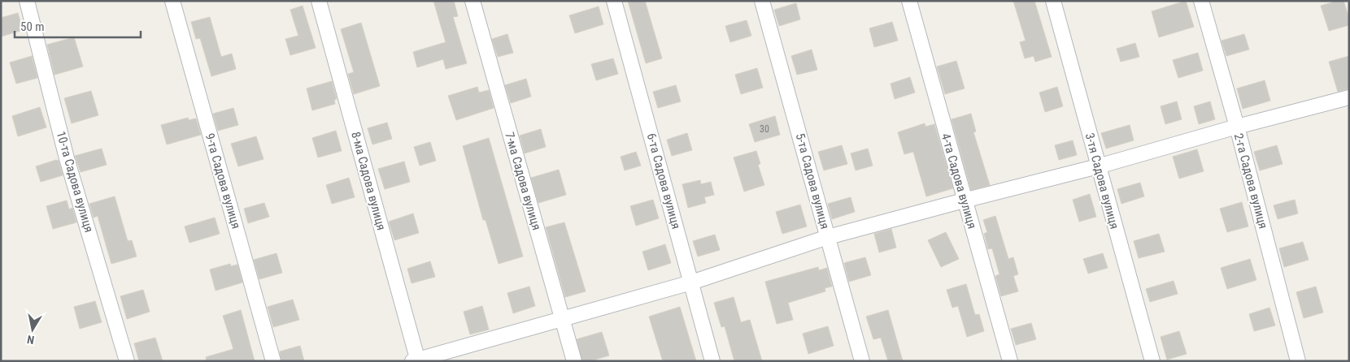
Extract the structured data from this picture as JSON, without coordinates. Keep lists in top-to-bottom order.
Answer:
{
  "streets": {
    "street": [
      "9-та Садова вулиця",
      "8-ма Садова вулиця",
      "7-ма Садова вулиця",
      "6-та Садова вулиця",
      "5-та Садова вулиця",
      "4-та Садова вулиця",
      "3-тя Садова вулиця",
      "2-га Садова вулиця",
      "10-та Садова вулиця"
    ]
  },
  "house_numbers": ["30"],
  "scale_bar": "50 m",
  "north": "bottom"
}
